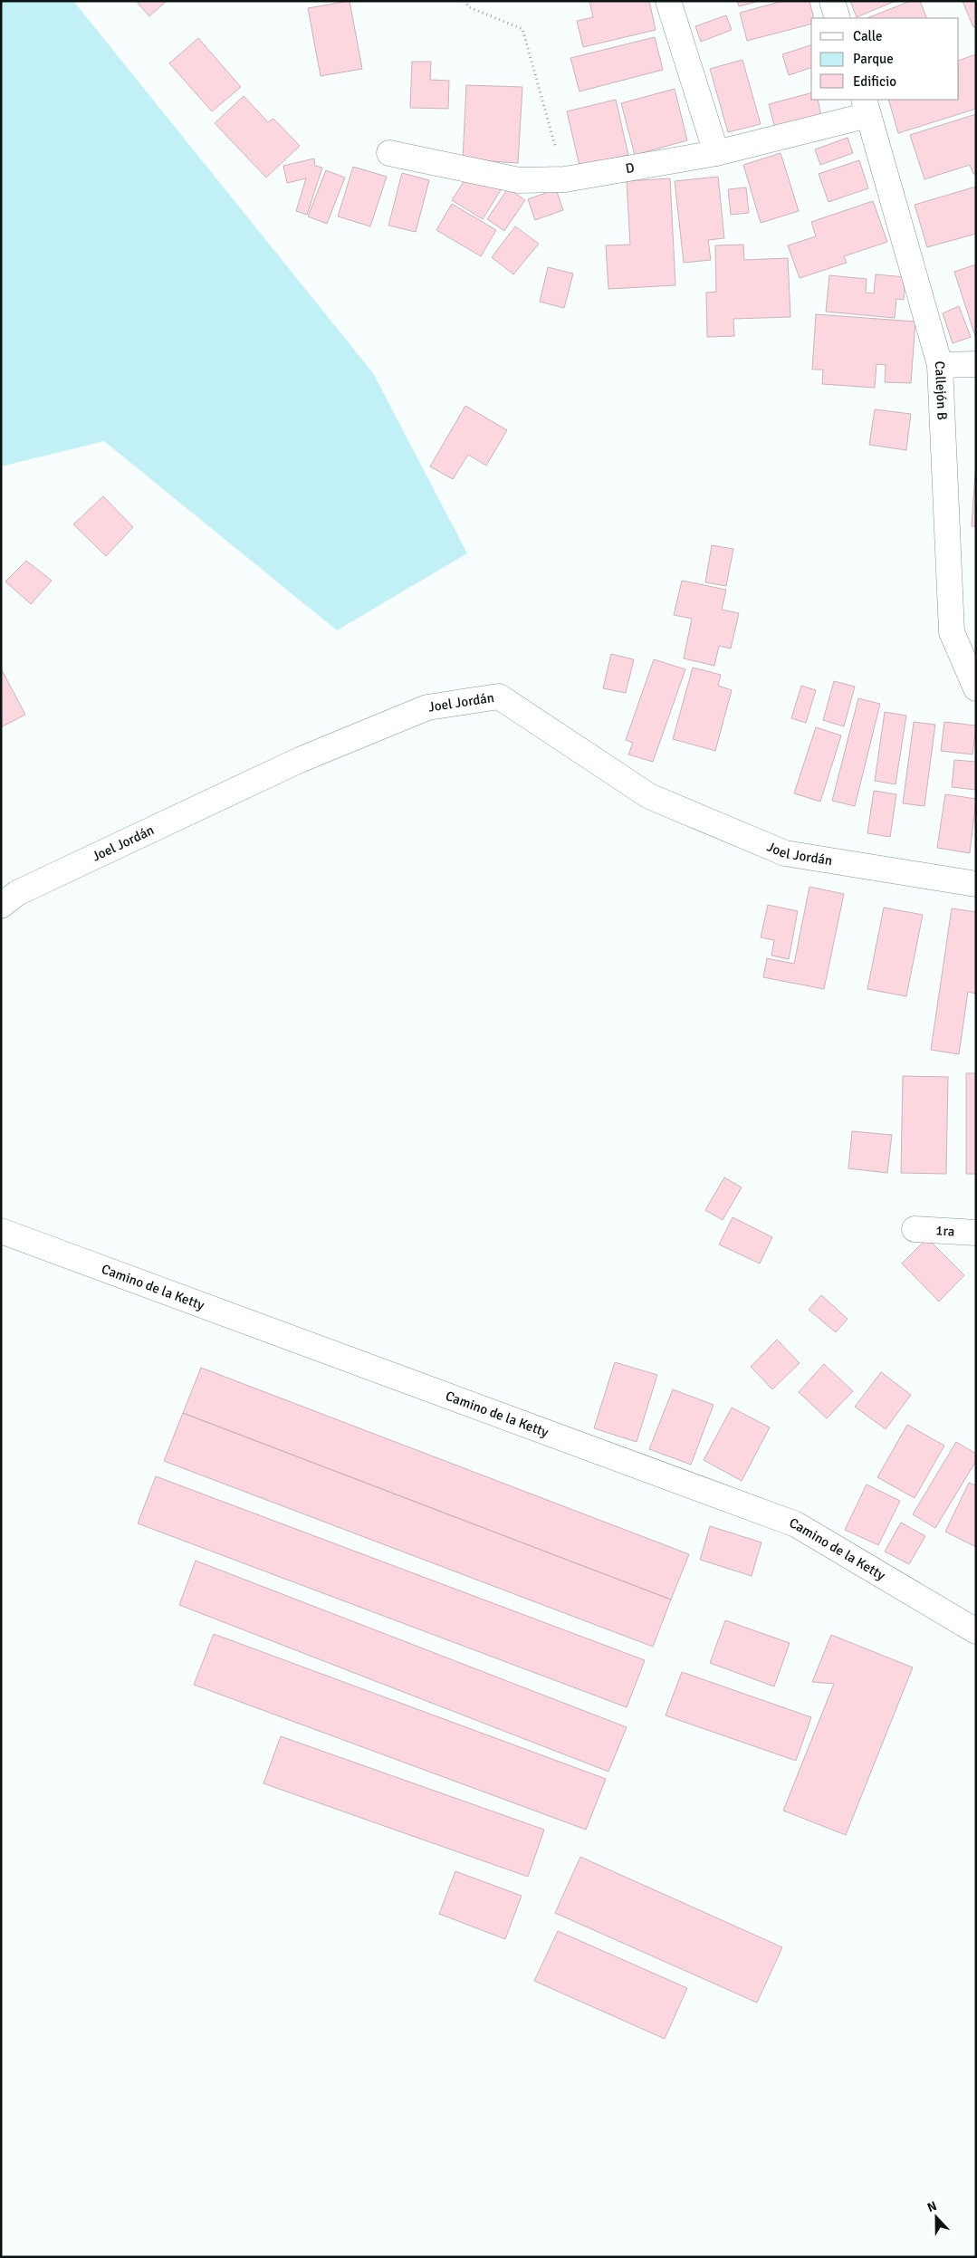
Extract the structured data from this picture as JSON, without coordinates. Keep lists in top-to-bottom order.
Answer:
{
  "streets": {
    "street": [
      "D",
      "Callejón B",
      "Joel Jordán",
      "1ra",
      "Camino de la Ketty"
    ]
  },
  "crossings": [
    ["D", "Callejón B"]
  ],
  "legend": ["Calle", "Parque", "Edificio"],
  "north": "top"
}
